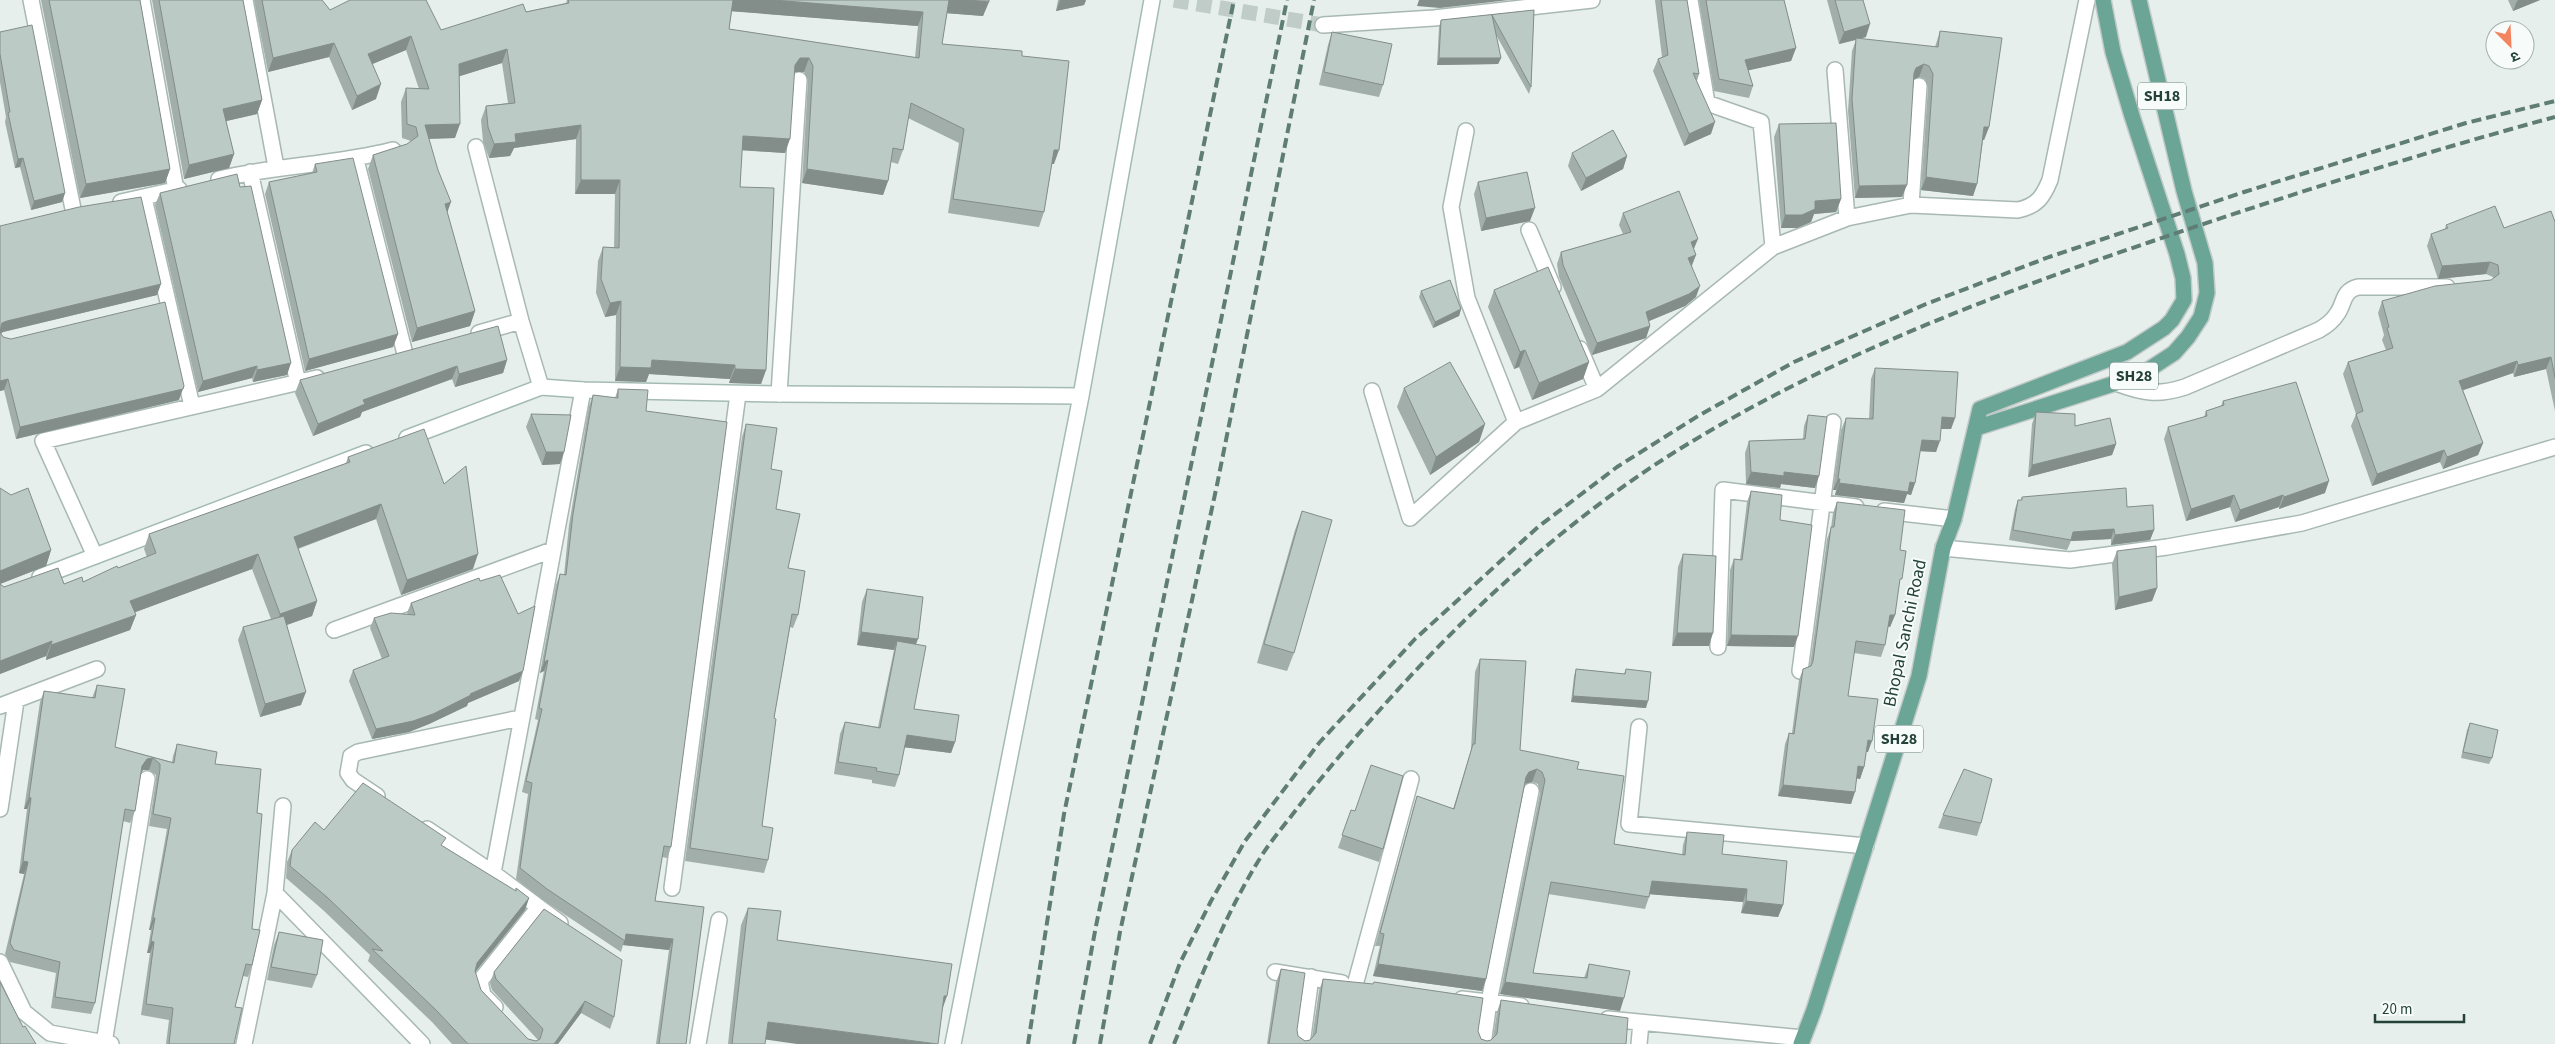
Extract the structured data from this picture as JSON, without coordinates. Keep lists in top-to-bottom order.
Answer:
{
  "streets": {
    "main road": ["SH18", "SH28", "Bhopal Sanchi Road"]
  },
  "crossings": [
    ["SH18", "SH28"],
    ["SH28", "Bhopal Sanchi Road"]
  ],
  "scale_bar": "20 m",
  "north": "bottom right"
}
